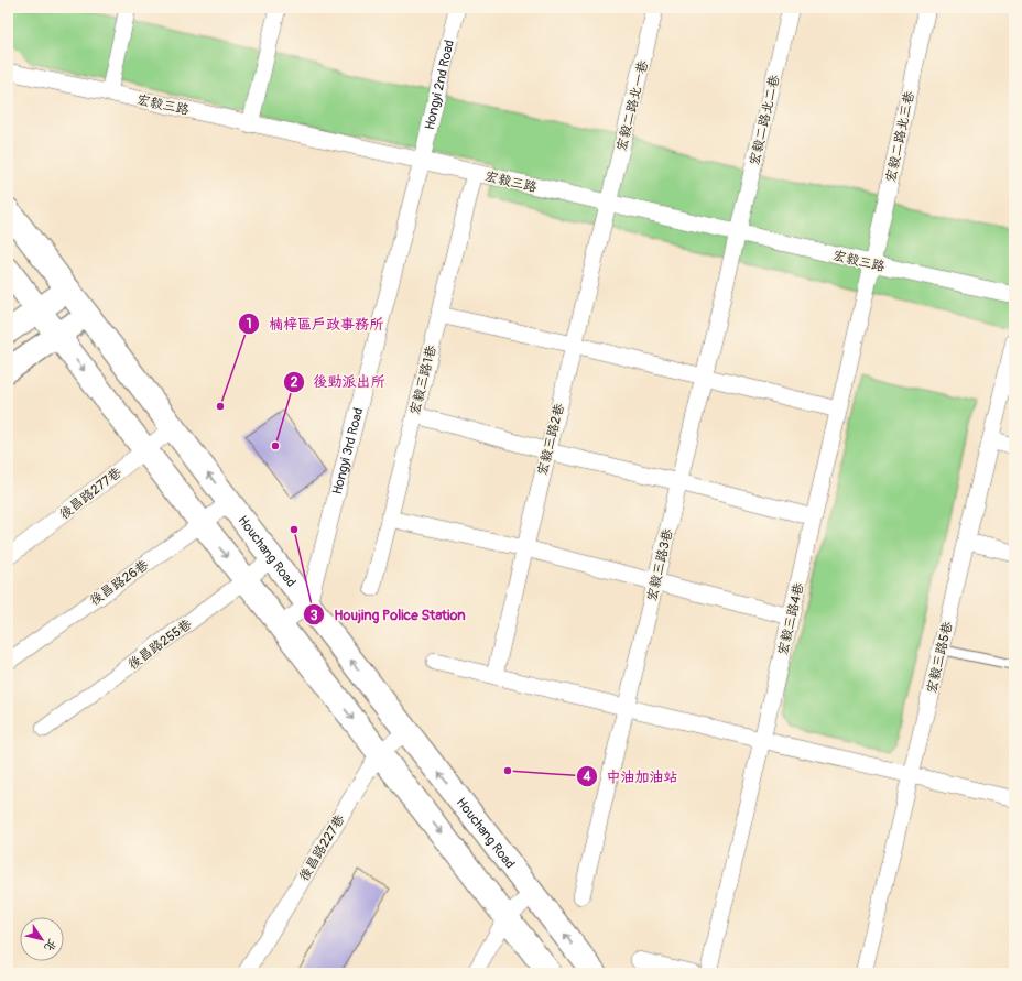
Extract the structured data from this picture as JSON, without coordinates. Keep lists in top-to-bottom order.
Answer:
{
  "streets": {
    "street": [
      "Hongyi 2nd Road",
      "宏毅三路",
      "宏毅二路北一巷",
      "宏毅二路北二巷",
      "宏毅二路北三巷",
      "宏毅三路1巷",
      "宏毅三路2巷",
      "Hongyi 3rd Road",
      "後昌路277巷",
      "Houchang Road",
      "宏毅三路3巷",
      "後昌路26巷",
      "宏毅三路4巷",
      "後昌路255巷",
      "宏毅三路5巷",
      "後昌路227巷"
    ]
  },
  "crossings": [
    ["Hongyi 2nd Road", "宏毅三路"],
    ["Hongyi 2nd Road", "Hongyi 3rd Road"],
    ["宏毅三路", "宏毅二路北一巷"],
    ["宏毅三路", "宏毅二路北二巷"],
    ["宏毅三路", "宏毅二路北三巷"],
    ["宏毅三路", "宏毅三路1巷"],
    ["宏毅三路", "宏毅三路2巷"],
    ["宏毅三路", "Hongyi 3rd Road"],
    ["宏毅三路", "宏毅三路3巷"],
    ["宏毅三路", "宏毅三路4巷"],
    ["宏毅二路北一巷", "宏毅三路2巷"],
    ["宏毅二路北二巷", "宏毅三路3巷"],
    ["宏毅二路北三巷", "宏毅三路4巷"],
    ["Hongyi 3rd Road", "Houchang Road"],
    ["後昌路277巷", "Houchang Road"],
    ["Houchang Road", "後昌路26巷"],
    ["Houchang Road", "後昌路255巷"],
    ["Houchang Road", "後昌路227巷"]
  ],
  "places": [
    "楠梓區戶政事務所",
    "後勁派出所",
    "Houjing Police Station",
    "中油加油站"
  ],
  "north": "bottom right"
}
